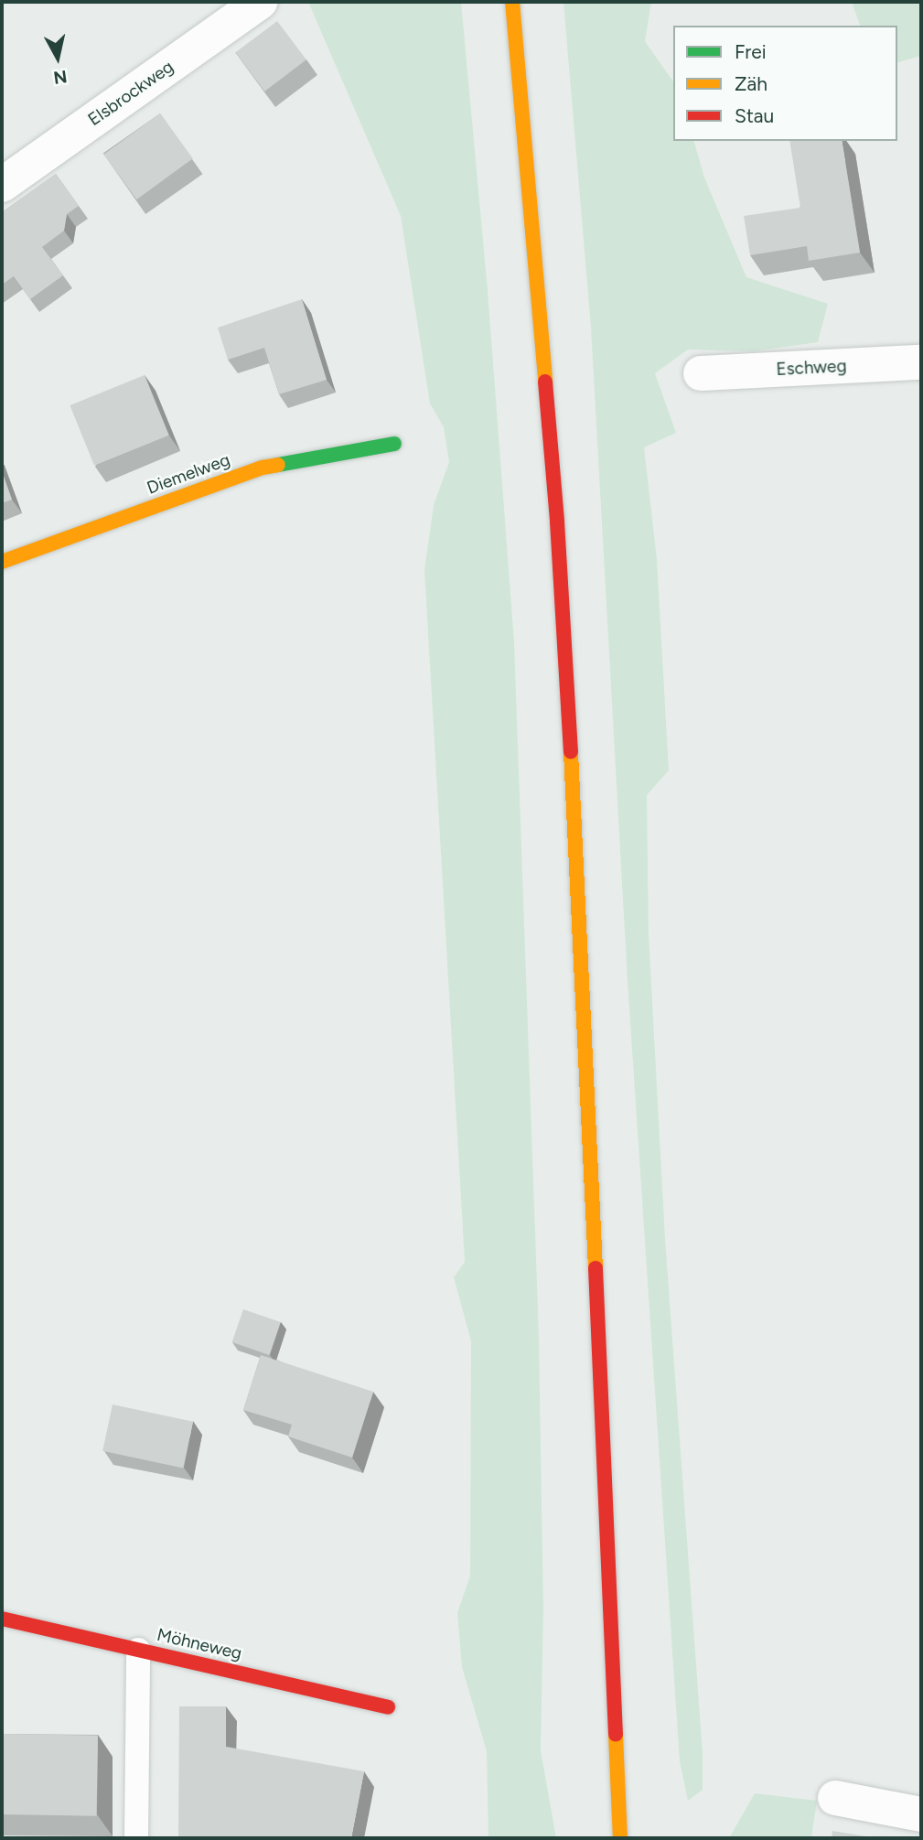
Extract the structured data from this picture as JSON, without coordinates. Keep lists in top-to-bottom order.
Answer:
{
  "streets": {
    "main road": ["Diemelweg", "Möhneweg"],
    "street": ["Elsbrockweg", "Eschweg"]
  },
  "legend": ["Frei", "Zäh", "Stau"],
  "north": "bottom"
}
